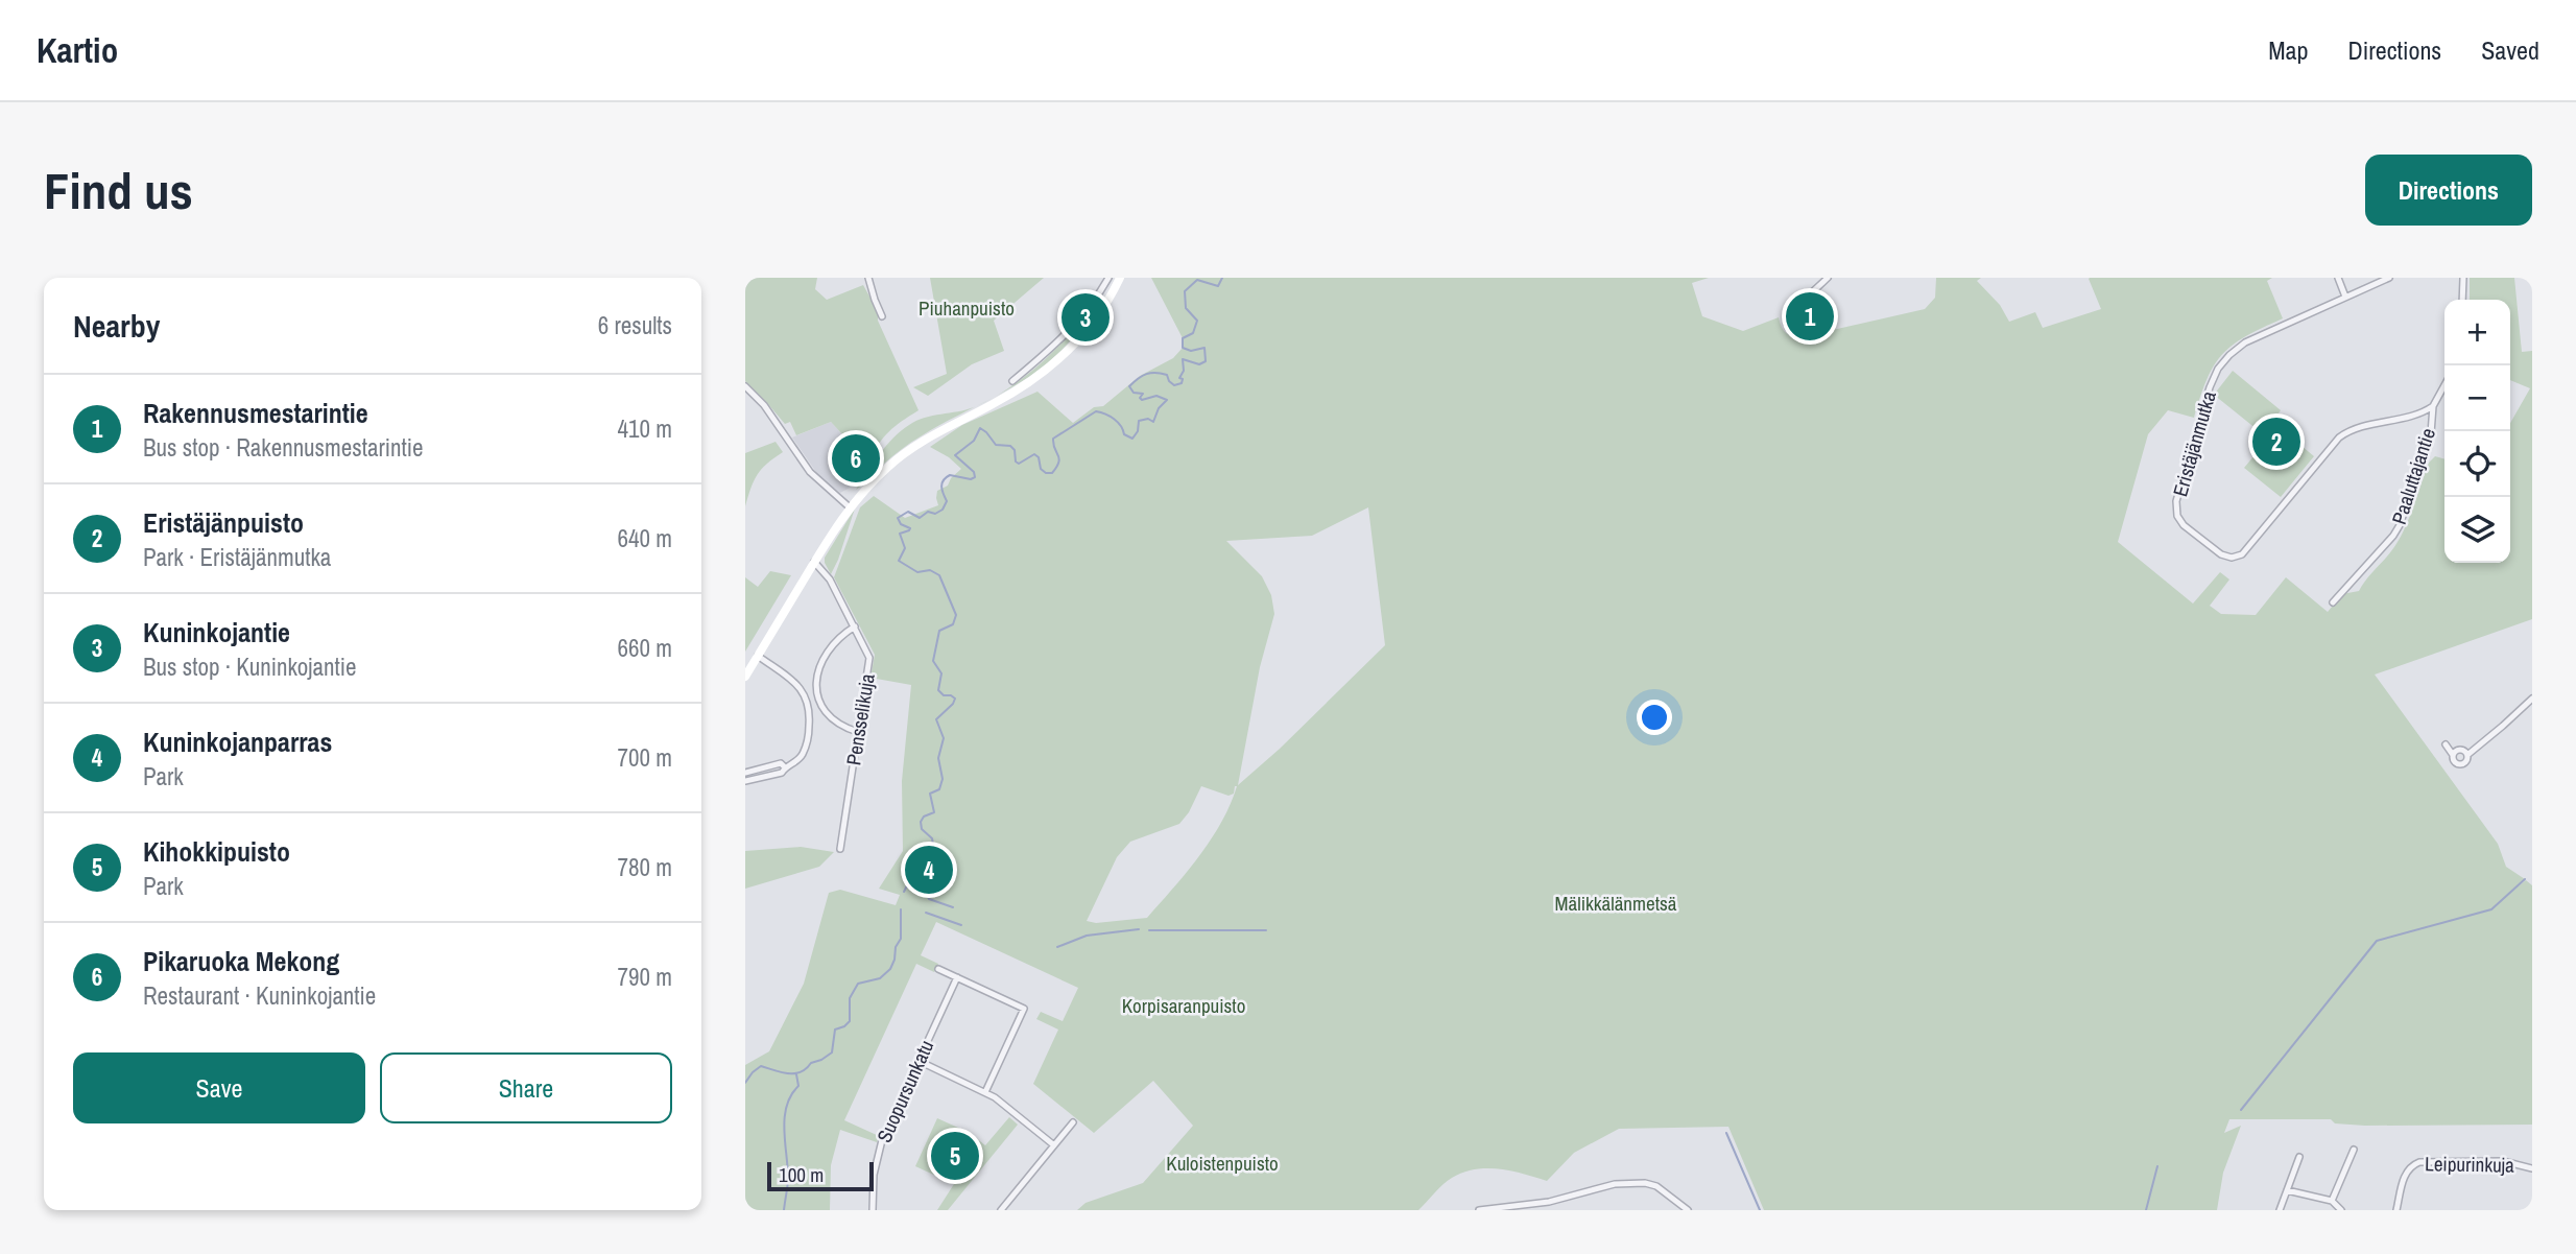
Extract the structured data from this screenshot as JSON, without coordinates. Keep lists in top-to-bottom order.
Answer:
{
  "streets": {
    "street": [
      "Eristäjänmutka",
      "Paaluttajantie",
      "Pensselikuja",
      "Suopursunkatu",
      "Leipurinkuja"
    ]
  },
  "crossings": [
    ["Eristäjänmutka", "Paaluttajantie"]
  ],
  "parks": [
    "Piuhanpuisto",
    "Mälikkälänmetsä",
    "Korpisaranpuisto",
    "Kuloistenpuisto"
  ],
  "scale_bar": "100 m",
  "page": {
    "header": "Kartio",
    "nav": ["Map", "Directions", "Saved"],
    "buttons": [
      "Directions",
      ["Save", "Share"]
    ],
    "title": "Find us",
    "heading": ["Nearby", "6 results"],
    "pins": [
      "1",
      "3",
      "2",
      "6",
      "4",
      "5"
    ],
    "map_buttons": ["+", "−"],
    "list": [
      {
        "mark": "1",
        "name": "Rakennusmestarintie",
        "note": "Bus stop · Rakennusmestarintie",
        "value": "410 m"
      },
      {
        "mark": "2",
        "name": "Eristäjänpuisto",
        "note": "Park · Eristäjänmutka",
        "value": "640 m"
      },
      {
        "mark": "3",
        "name": "Kuninkojantie",
        "note": "Bus stop · Kuninkojantie",
        "value": "660 m"
      },
      {
        "mark": "4",
        "name": "Kuninkojanparras",
        "note": "Park",
        "value": "700 m"
      },
      {
        "mark": "5",
        "name": "Kihokkipuisto",
        "note": "Park",
        "value": "780 m"
      },
      {
        "mark": "6",
        "name": "Pikaruoka Mekong",
        "note": "Restaurant · Kuninkojantie",
        "value": "790 m"
      }
    ],
    "scale": "100 m"
  }
}
